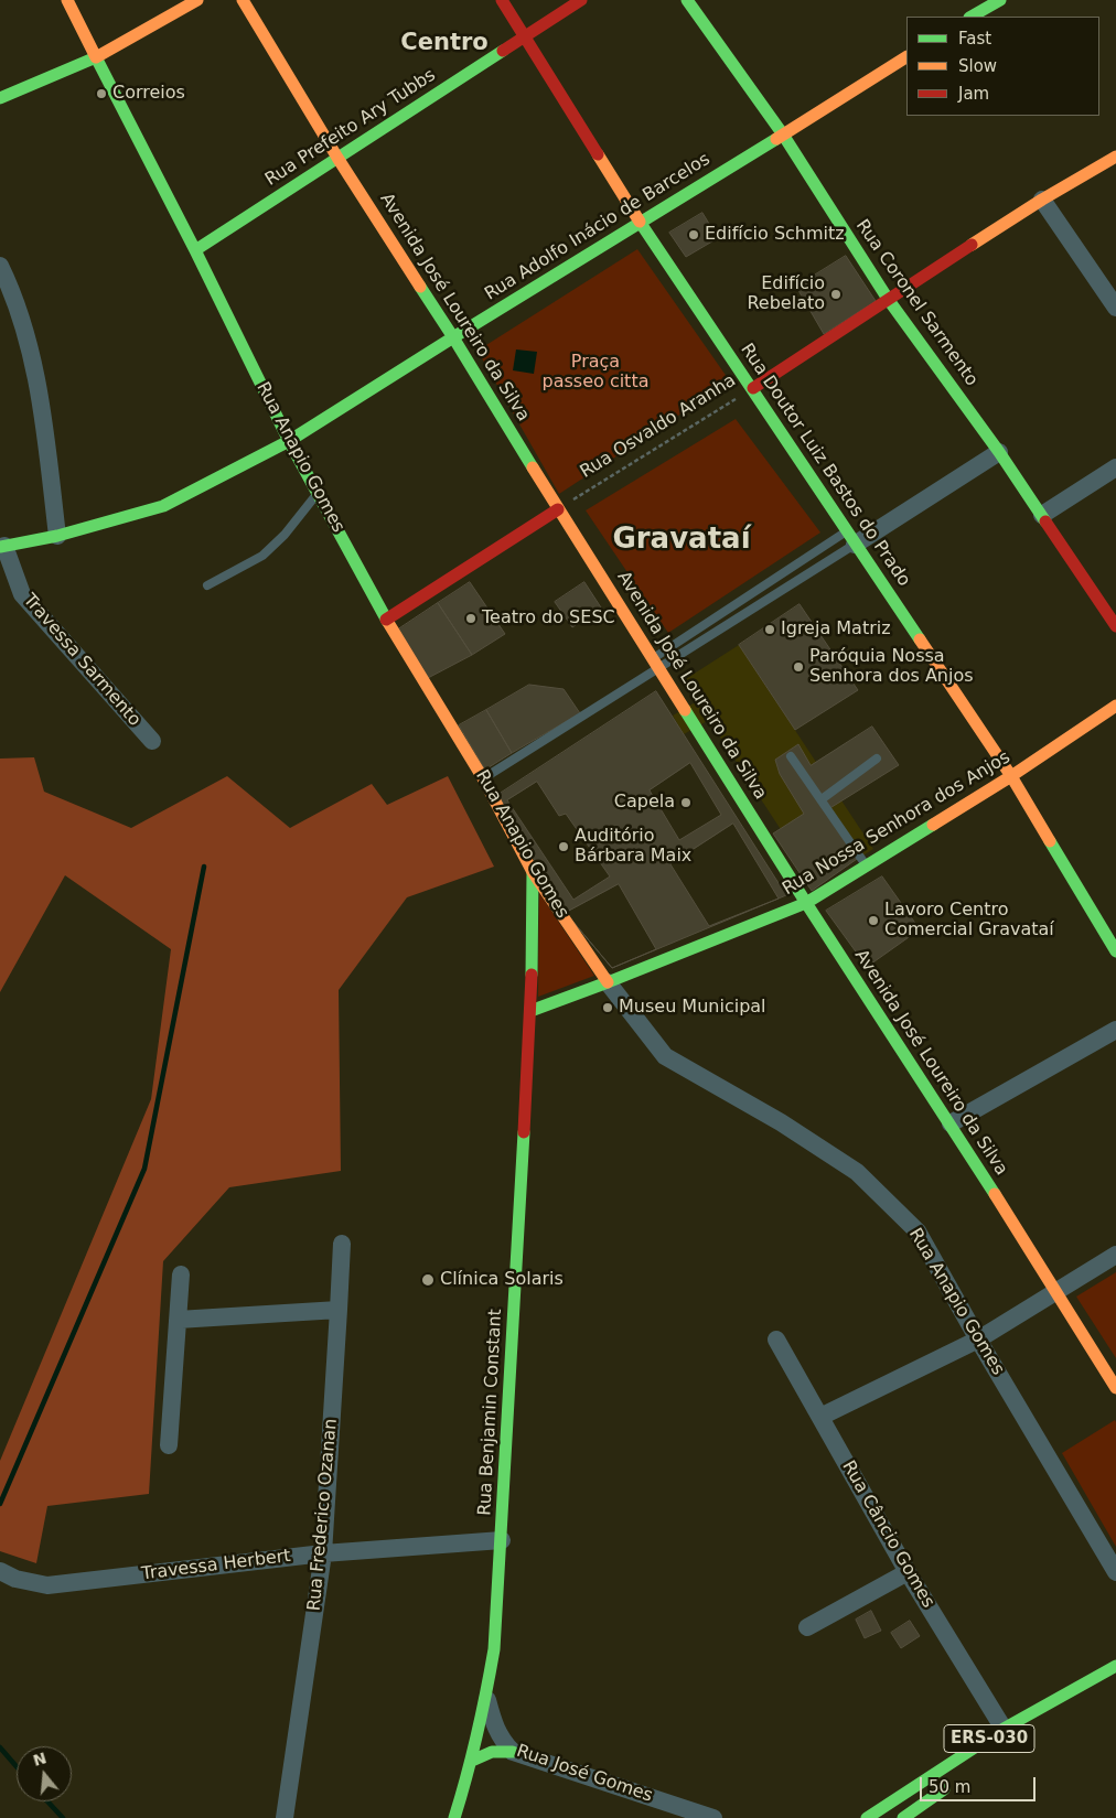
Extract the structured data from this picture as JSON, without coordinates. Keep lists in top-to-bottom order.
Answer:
{
  "streets": {
    "main road": [
      "Rua Prefeito Ary Tubbs",
      "Rua Adolfo Inácio de Barcelos",
      "Rua Coronel Sarmento",
      "Avenida José Loureiro da Silva",
      "Rua Osvaldo Aranha",
      "Rua Anapio Gomes",
      "Rua Doutor Luiz Bastos do Prado",
      "Rua Nossa Senhora dos Anjos",
      "Rua Benjamin Constant",
      "ERS-030"
    ],
    "street": [
      "Travessa Sarmento",
      "Rua Frederico Ozanan",
      "Rua Câncio Gomes",
      "Travessa Herbert",
      "Rua José Gomes"
    ]
  },
  "crossings": [
    ["Rua Prefeito Ary Tubbs", "Avenida José Loureiro da Silva"],
    ["Rua Prefeito Ary Tubbs", "Rua Anapio Gomes"],
    ["Rua Prefeito Ary Tubbs", "Rua Doutor Luiz Bastos do Prado"],
    ["Rua Adolfo Inácio de Barcelos", "Rua Coronel Sarmento"],
    ["Rua Adolfo Inácio de Barcelos", "Avenida José Loureiro da Silva"],
    ["Rua Adolfo Inácio de Barcelos", "Rua Anapio Gomes"],
    ["Rua Adolfo Inácio de Barcelos", "Rua Doutor Luiz Bastos do Prado"],
    ["Rua Adolfo Inácio de Barcelos", "Travessa Sarmento"],
    ["Rua Coronel Sarmento", "Rua Osvaldo Aranha"],
    ["Avenida José Loureiro da Silva", "Rua Osvaldo Aranha"],
    ["Avenida José Loureiro da Silva", "Rua Nossa Senhora dos Anjos"],
    ["Rua Osvaldo Aranha", "Rua Doutor Luiz Bastos do Prado"],
    ["Rua Anapio Gomes", "Rua Nossa Senhora dos Anjos"],
    ["Rua Anapio Gomes", "Rua Benjamin Constant"],
    ["Rua Doutor Luiz Bastos do Prado", "Rua Nossa Senhora dos Anjos"],
    ["Rua Nossa Senhora dos Anjos", "Rua Benjamin Constant"],
    ["Rua Benjamin Constant", "Travessa Herbert"],
    ["Rua Benjamin Constant", "Rua José Gomes"],
    ["Rua Frederico Ozanan", "Travessa Herbert"],
    ["Rua Câncio Gomes", "ERS-030"]
  ],
  "districts": ["Centro", "Gravataí"],
  "parks": ["Praça passeo citta"],
  "places": [
    "Correios",
    "Edifício Schmitz",
    "Edifício Rebelato",
    "Teatro do SESC",
    "Igreja Matriz",
    "Paróquia Nossa Senhora dos Anjos",
    "Capela",
    "Auditório Bárbara Maix",
    "Lavoro Centro Comercial Gravataí",
    "Museu Municipal",
    "Clínica Solaris"
  ],
  "legend": ["Fast", "Slow", "Jam"],
  "scale_bar": "50 m",
  "north": "top"
}
